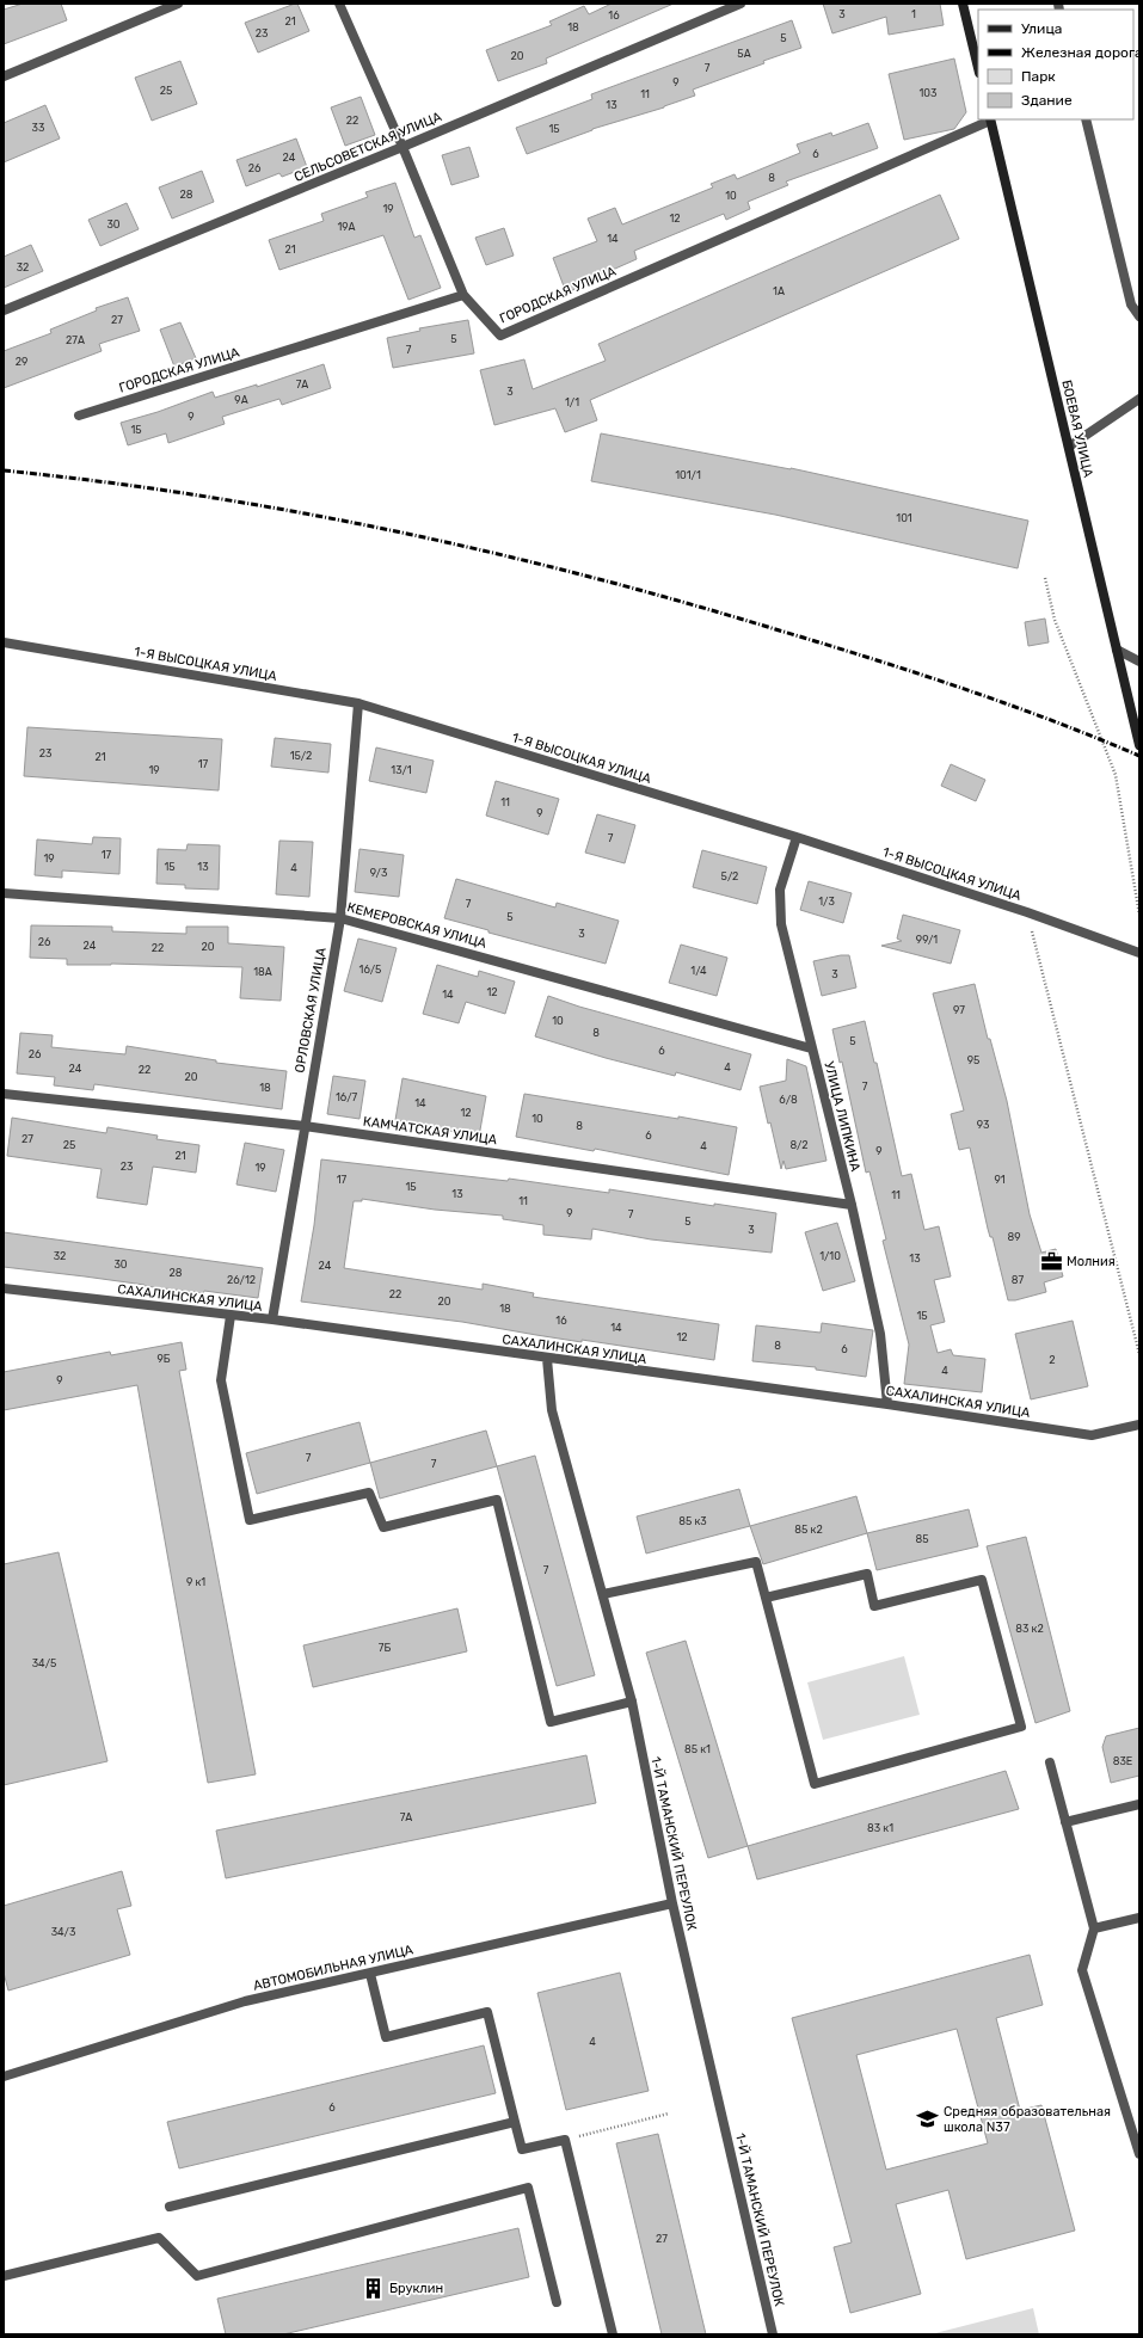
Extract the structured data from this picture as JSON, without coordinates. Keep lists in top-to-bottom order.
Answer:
{
  "streets": {
    "main road": ["БОЕВАЯ УЛИЦА"],
    "street": [
      "СЕЛЬСОВЕТСКАЯ УЛИЦА",
      "ГОРОДСКАЯ УЛИЦА",
      "1-Я ВЫСОЦКАЯ УЛИЦА",
      "КЕМЕРОВСКАЯ УЛИЦА",
      "ОРЛОВСКАЯ УЛИЦА",
      "УЛИЦА ЛИПКИНА",
      "КАМЧАТСКАЯ УЛИЦА",
      "САХАЛИНСКАЯ УЛИЦА",
      "1-Й ТАМАНСКИЙ ПЕРЕУЛОК",
      "АВТОМОБИЛЬНАЯ УЛИЦА"
    ]
  },
  "crossings": [
    ["ГОРОДСКАЯ УЛИЦА", "БОЕВАЯ УЛИЦА"],
    ["1-Я ВЫСОЦКАЯ УЛИЦА", "ОРЛОВСКАЯ УЛИЦА"],
    ["1-Я ВЫСОЦКАЯ УЛИЦА", "УЛИЦА ЛИПКИНА"],
    ["КЕМЕРОВСКАЯ УЛИЦА", "ОРЛОВСКАЯ УЛИЦА"],
    ["КЕМЕРОВСКАЯ УЛИЦА", "УЛИЦА ЛИПКИНА"],
    ["ОРЛОВСКАЯ УЛИЦА", "КАМЧАТСКАЯ УЛИЦА"],
    ["ОРЛОВСКАЯ УЛИЦА", "САХАЛИНСКАЯ УЛИЦА"],
    ["УЛИЦА ЛИПКИНА", "КАМЧАТСКАЯ УЛИЦА"],
    ["УЛИЦА ЛИПКИНА", "САХАЛИНСКАЯ УЛИЦА"],
    ["САХАЛИНСКАЯ УЛИЦА", "1-Й ТАМАНСКИЙ ПЕРЕУЛОК"],
    ["1-Й ТАМАНСКИЙ ПЕРЕУЛОК", "АВТОМОБИЛЬНАЯ УЛИЦА"]
  ],
  "places": {
    "office": ["Молния"],
    "school or university": ["Средняя образовательная школа N37"],
    "building": ["Бруклин"]
  },
  "house_numbers": [
    "3",
    "1",
    "16",
    "21",
    "18",
    "23",
    "5",
    "5А",
    "20",
    "7",
    "9",
    "25",
    "103",
    "11",
    "13",
    "22",
    "33",
    "15",
    "6",
    "24",
    "26",
    "8",
    "28",
    "10",
    "19",
    "12",
    "30",
    "19А",
    "14",
    "21",
    "32",
    "1А",
    "27",
    "5",
    "27А",
    "7",
    "29",
    "7А",
    "3",
    "9А",
    "1/1",
    "9",
    "15",
    "101/1",
    "101",
    "23",
    "15/2",
    "21",
    "17",
    "19",
    "13/1",
    "11",
    "9",
    "7",
    "17",
    "19",
    "15",
    "13",
    "4",
    "9/3",
    "5/2",
    "1/3",
    "7",
    "5",
    "3",
    "99/1",
    "26",
    "24",
    "20",
    "22",
    "16/5",
    "1/4",
    "18А",
    "3",
    "12",
    "14",
    "97",
    "10",
    "8",
    "5",
    "6",
    "26",
    "95",
    "4",
    "24",
    "22",
    "20",
    "7",
    "18",
    "16/7",
    "6/8",
    "14",
    "12",
    "10",
    "93",
    "8",
    "6",
    "27",
    "25",
    "8/2",
    "4",
    "9",
    "21",
    "23",
    "19",
    "17",
    "91",
    "15",
    "13",
    "11",
    "11",
    "9",
    "7",
    "5",
    "3",
    "89",
    "32",
    "1/10",
    "13",
    "30",
    "24",
    "28",
    "26/12",
    "87",
    "22",
    "20",
    "18",
    "15",
    "16",
    "14",
    "12",
    "8",
    "6",
    "9Б",
    "2",
    "4",
    "9",
    "7",
    "7",
    "85 к3",
    "85 к2",
    "85",
    "7",
    "9 к1",
    "83 к2",
    "7Б",
    "34/5",
    "85 к1",
    "83Е",
    "7А",
    "83 к1",
    "34/3",
    "4",
    "6",
    "27"
  ],
  "legend": [
    "Улица",
    "Железная дорога",
    "Парк",
    "Здание"
  ]
}
